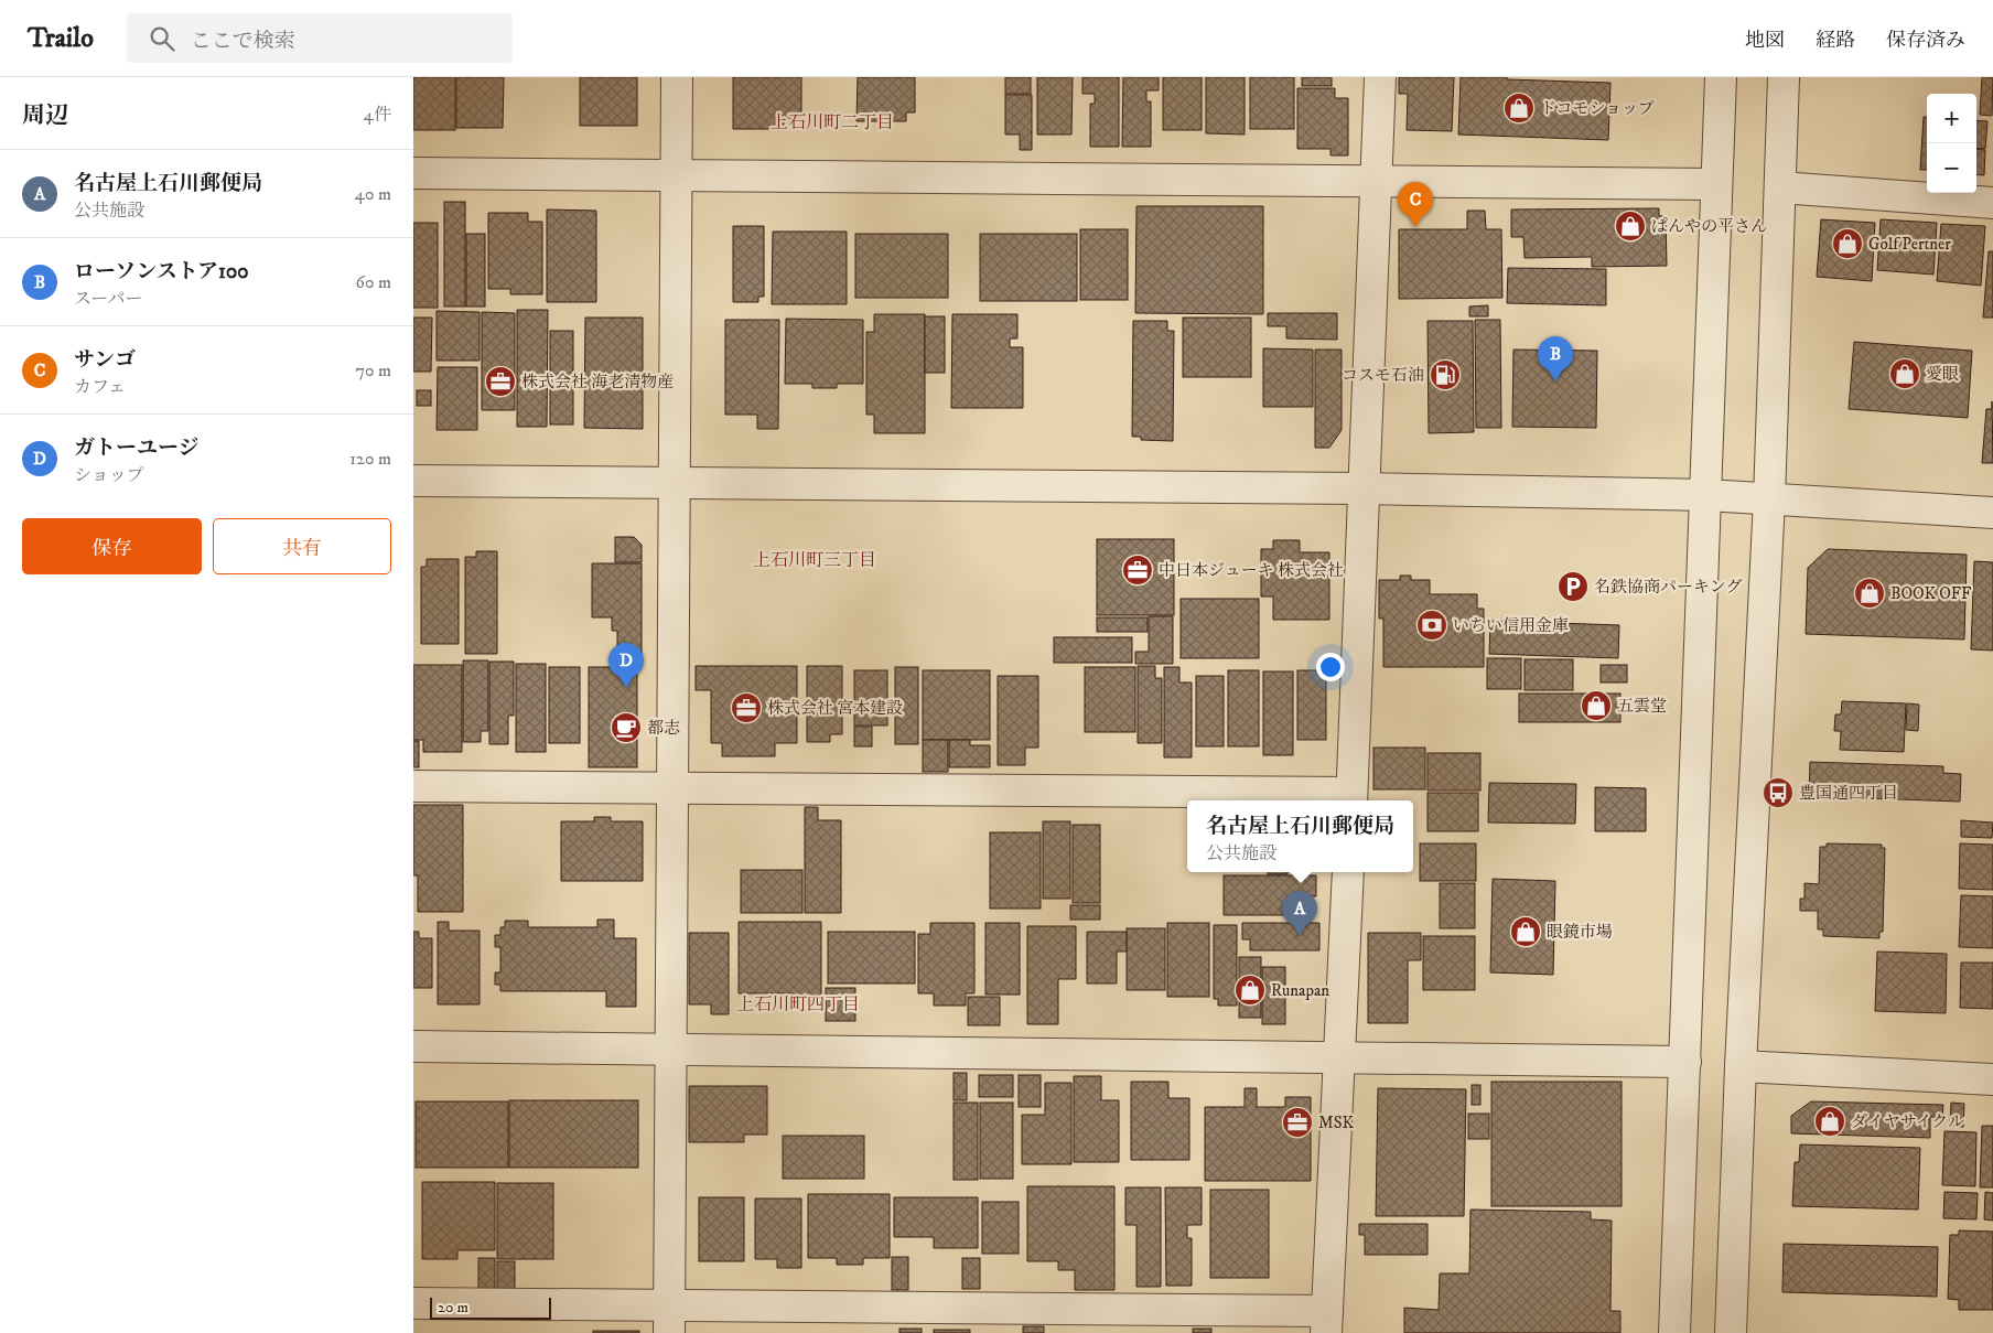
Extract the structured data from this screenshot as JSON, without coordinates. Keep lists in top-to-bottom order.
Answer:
{
  "districts": ["上石川町二丁目", "上石川町三丁目", "上石川町四丁目"],
  "places": {
    "shop": [
      "ドコモショップ",
      "ぱんやの平さん",
      "Golf Pertner",
      "愛眼",
      "BOOK OFF",
      "五雲堂",
      "眼鏡市場",
      "Runapan",
      "ダイヤサイクル"
    ],
    "fuel station": ["コスモ石油"],
    "office": [
      "株式会社 海老清物産",
      "中日本ジューキ 株式会社",
      "株式会社 宮本建設",
      "MSK"
    ],
    "parking": ["名鉄協商パーキング"],
    "bank": ["いちい信用金庫"],
    "cafe": ["都志"],
    "bus stop": ["豊国通四丁目"]
  },
  "scale_bar": "20 m",
  "page": {
    "header": "Trailo",
    "search": "ここで検索",
    "nav": ["地図", "経路", "保存済み"],
    "heading": ["周辺", "4件"],
    "map_buttons": ["+", "−"],
    "list": [
      {
        "mark": "A",
        "name": "名古屋上石川郵便局",
        "note": "公共施設",
        "value": "40 m"
      },
      {
        "mark": "B",
        "name": "ローソンストア100",
        "note": "スーパー",
        "value": "60 m"
      },
      {
        "mark": "C",
        "name": "サンゴ",
        "note": "カフェ",
        "value": "70 m"
      },
      {
        "mark": "D",
        "name": "ガトーユージ",
        "note": "ショップ",
        "value": "120 m"
      }
    ],
    "pins": [
      "C",
      "B",
      "D",
      "A"
    ],
    "buttons": ["保存", "共有"],
    "popup": ["名古屋上石川郵便局", "公共施設"],
    "scale": "20 m"
  }
}
